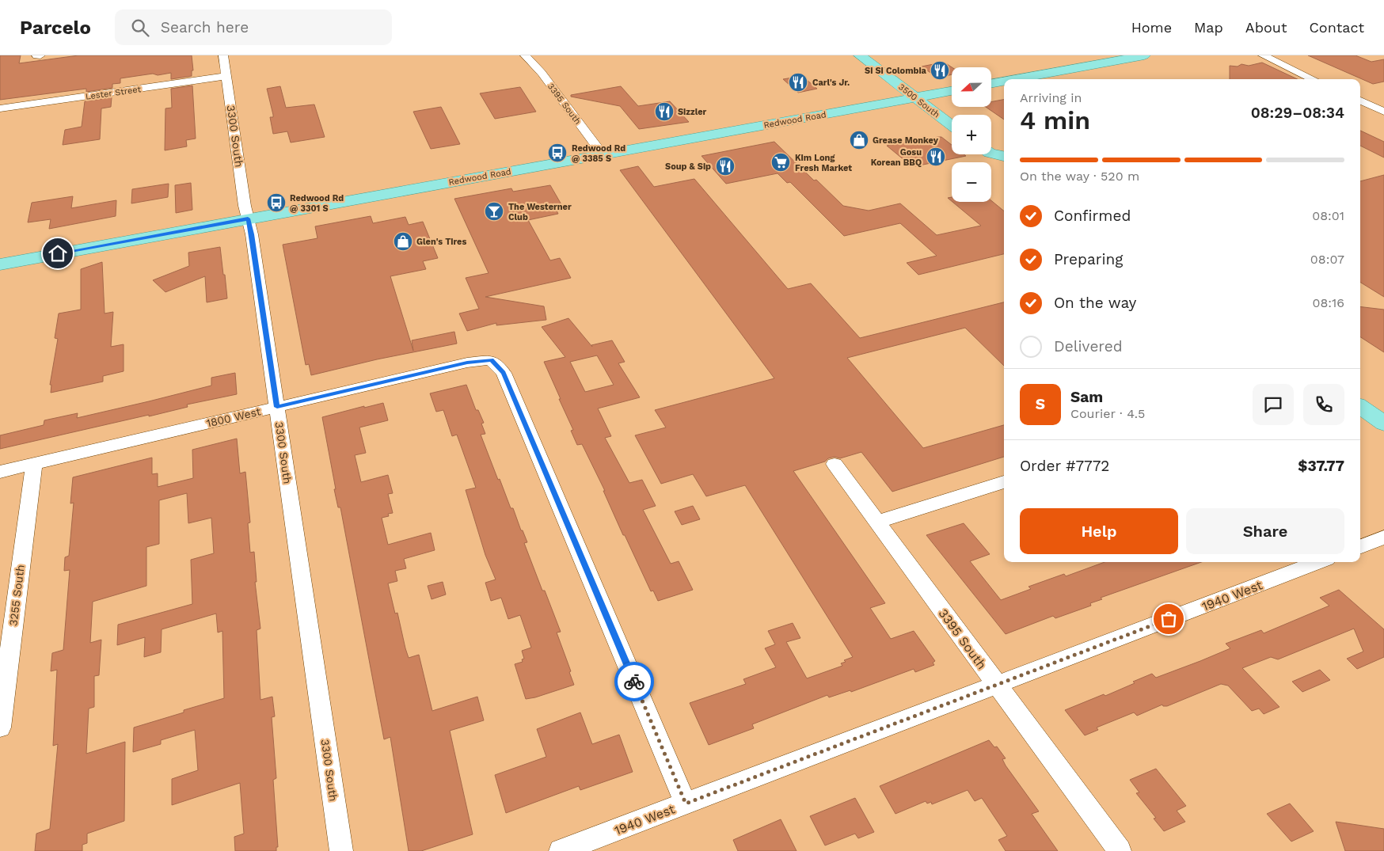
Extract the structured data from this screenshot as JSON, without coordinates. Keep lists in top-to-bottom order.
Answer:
{
  "streets": {
    "main road": ["3500 South", "Redwood Road"],
    "street": [
      "Lester Street",
      "3395 South",
      "3300 South",
      "1800 West",
      "3255 South",
      "1940 West"
    ]
  },
  "crossings": [
    ["Lester Street", "3300 South"],
    ["3500 South", "Redwood Road"],
    ["3395 South", "Redwood Road"],
    ["3395 South", "1940 West"],
    ["Redwood Road", "3300 South"],
    ["3300 South", "1800 West"],
    ["1800 West", "3255 South"],
    ["1800 West", "1940 West"]
  ],
  "places": {
    "restaurant": [
      "Si Si Colombia",
      "Carl's Jr.",
      "Sizzler",
      "Gosu Korean BBQ",
      "Soup & Sip"
    ],
    "shop": ["Grease Monkey", "Glen's Tires"],
    "bus stop": ["Redwood Rd @ 3385 S", "Redwood Rd @ 3301 S"],
    "supermarket": ["Kim Long Fresh Market"],
    "bar": ["The Westerner Club"]
  },
  "north": "left",
  "page": {
    "header": "Parcelo",
    "search": "Search here",
    "nav": [
      "Home",
      "Map",
      "About",
      "Contact"
    ],
    "map_buttons": ["+", "−"],
    "heading": ["4 min", "Arriving in", "08:29–08:34"],
    "panel": [
      "Sam",
      "Courier · 4.5",
      "Order #7772",
      "$37.77"
    ],
    "bar": "On the way · 520 m",
    "list": [
      ["Confirmed", "08:01"],
      ["Preparing", "08:07"],
      ["On the way", "08:16"],
      "Delivered"
    ],
    "round": "S",
    "buttons": ["Help", "Share"]
  }
}
